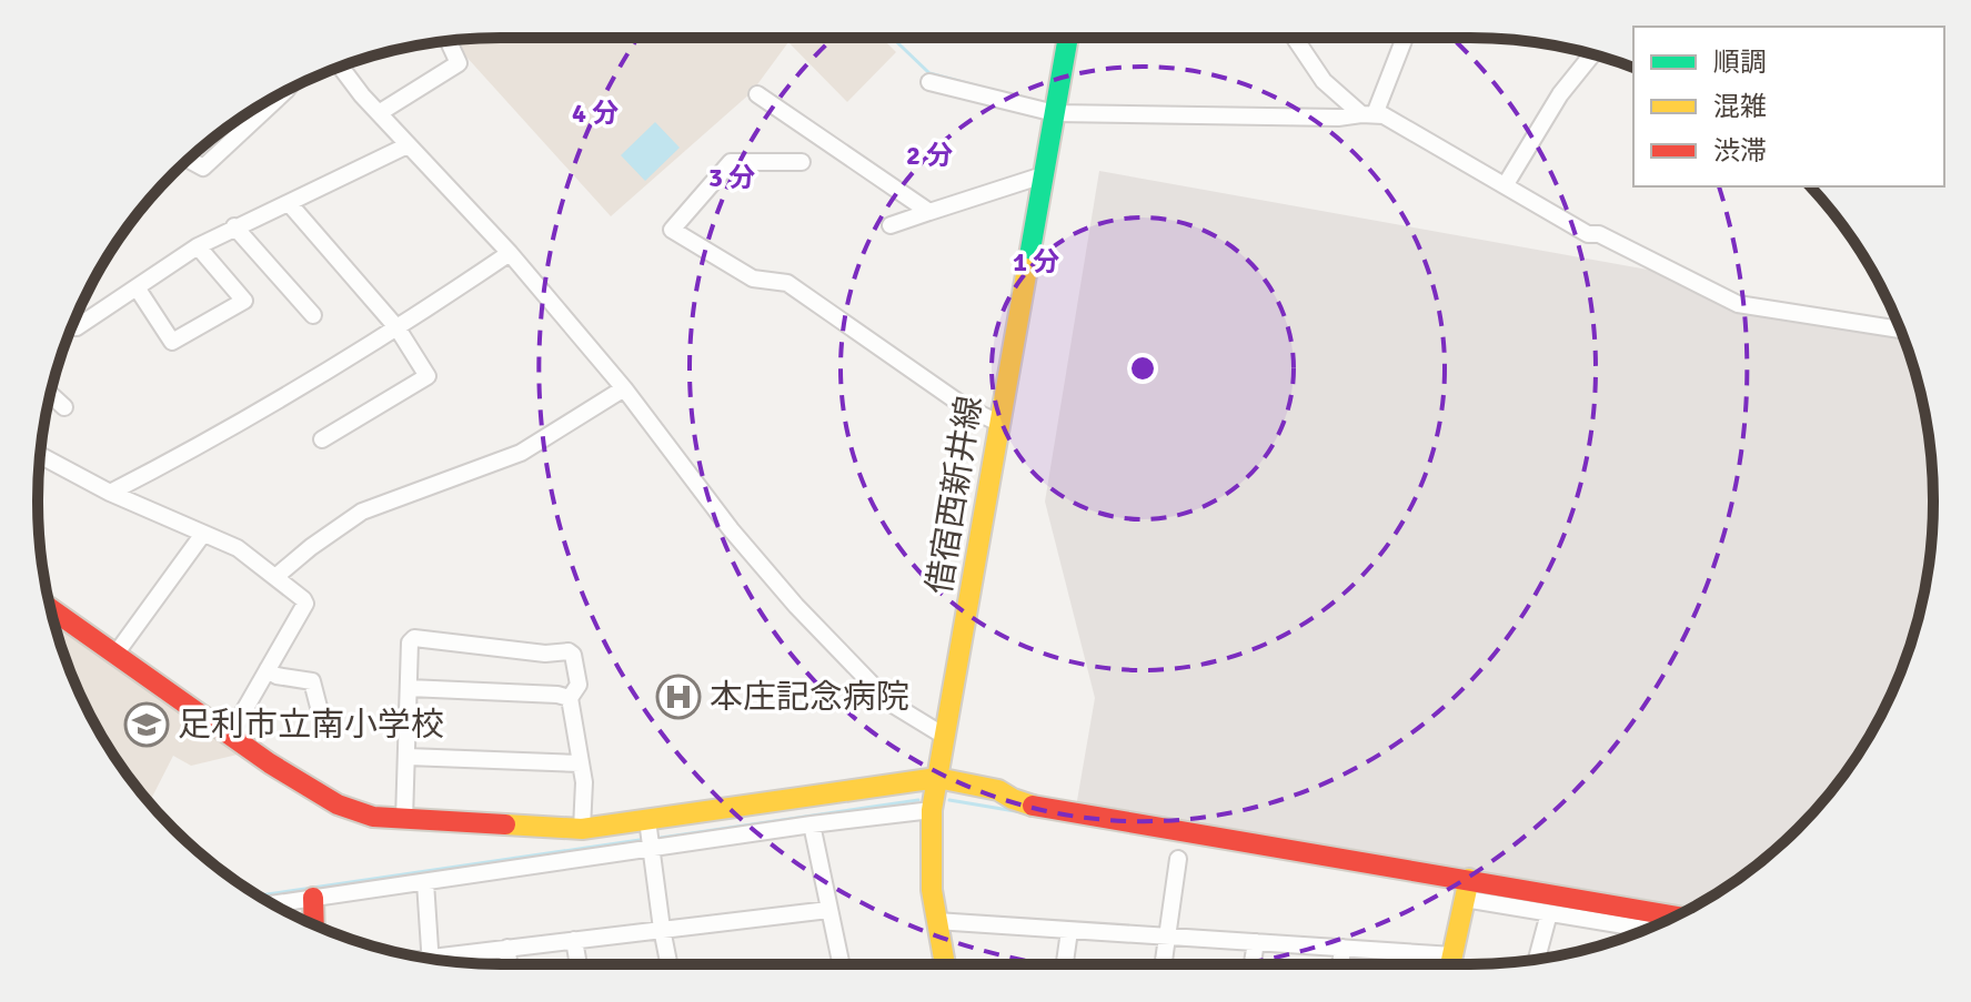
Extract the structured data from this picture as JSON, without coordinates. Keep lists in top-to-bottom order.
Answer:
{
  "streets": {
    "street": ["借宿西新井線"]
  },
  "places": {
    "hospital": ["本庄記念病院"],
    "school or university": ["足利市立南小学校"]
  },
  "legend": ["順調", "混雑", "渋滞"],
  "rings": [
    "4 分",
    "2 分",
    "3 分",
    "1 分"
  ]
}
